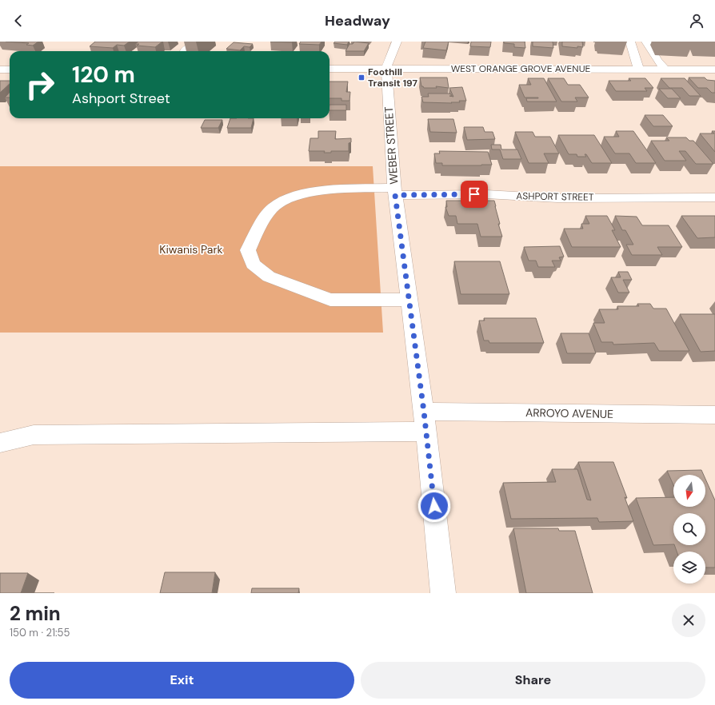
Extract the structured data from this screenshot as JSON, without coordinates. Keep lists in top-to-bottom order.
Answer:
{
  "streets": {
    "street": [
      "WEST ORANGE GROVE AVENUE",
      "WEBER STREET",
      "ASHPORT STREET",
      "ARROYO AVENUE"
    ]
  },
  "crossings": [
    ["WEST ORANGE GROVE AVENUE", "WEBER STREET"],
    ["WEBER STREET", "ASHPORT STREET"],
    ["WEBER STREET", "ARROYO AVENUE"]
  ],
  "parks": ["Kiwanis Park"],
  "places": {
    "transit": ["Foothill Transit 197"]
  },
  "north": "bottom",
  "page": {
    "header": "Headway",
    "turn": ["120 m", "Ashport Street"],
    "heading": ["2 min", "150 m · 21:55"],
    "buttons": ["Exit", "Share"]
  }
}
